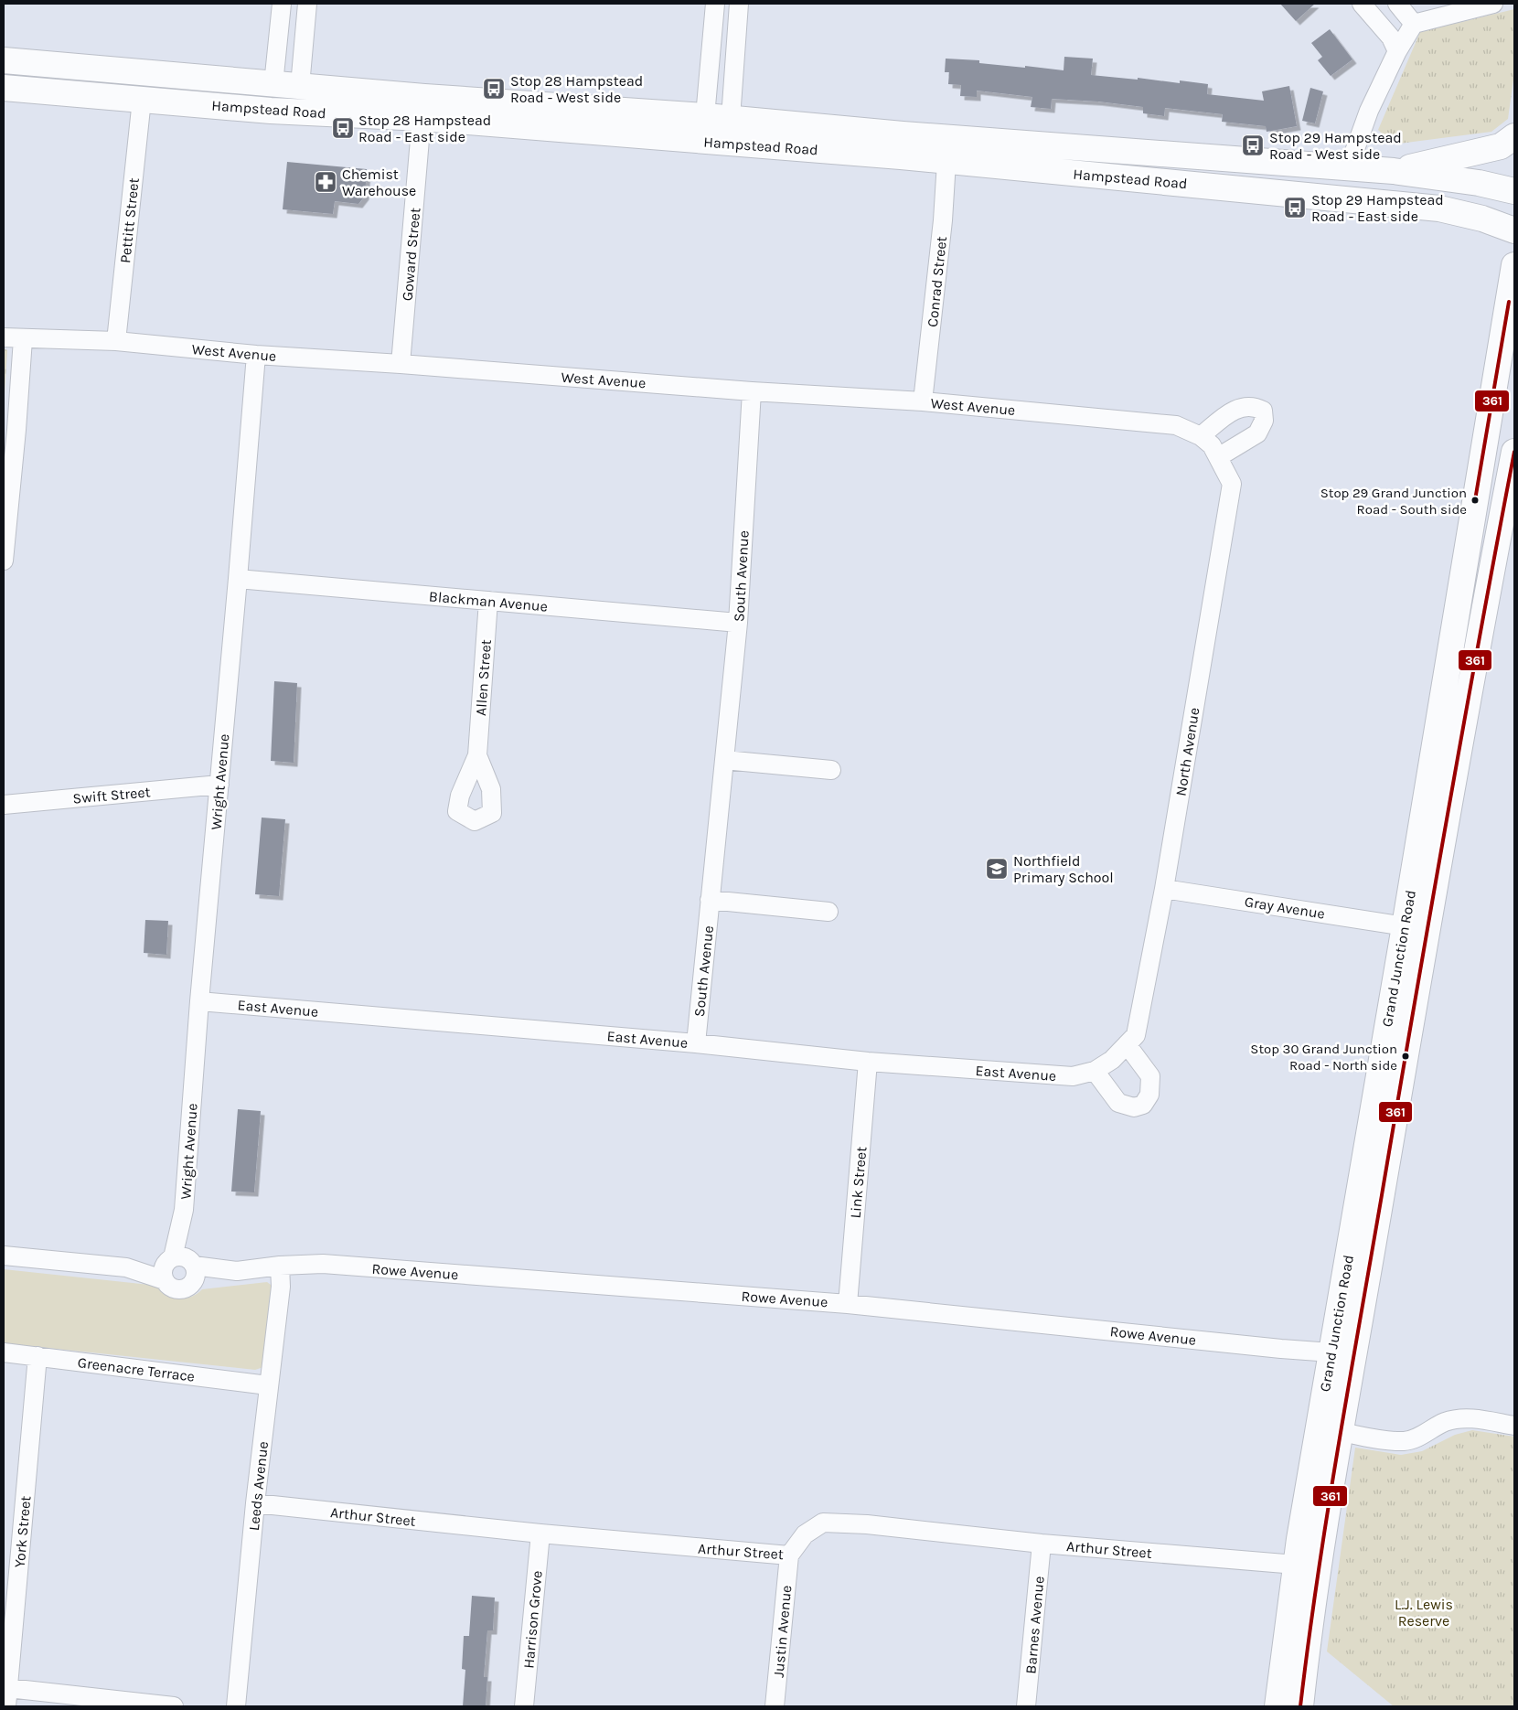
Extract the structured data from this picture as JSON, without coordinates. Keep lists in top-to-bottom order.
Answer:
{
  "streets": {
    "highway": ["Hampstead Road", "Grand Junction Road"],
    "street": [
      "Pettitt Street",
      "Goward Street",
      "Conrad Street",
      "West Avenue",
      "South Avenue",
      "Blackman Avenue",
      "Allen Street",
      "North Avenue",
      "Wright Avenue",
      "Swift Street",
      "Gray Avenue",
      "East Avenue",
      "Link Street",
      "Rowe Avenue",
      "Greenacre Terrace",
      "Leeds Avenue",
      "Arthur Street",
      "York Street",
      "Harrison Grove",
      "Barnes Avenue",
      "Justin Avenue"
    ]
  },
  "crossings": [
    ["Hampstead Road", "Pettitt Street"],
    ["Hampstead Road", "Goward Street"],
    ["Hampstead Road", "Conrad Street"],
    ["Pettitt Street", "West Avenue"],
    ["Goward Street", "West Avenue"],
    ["Conrad Street", "West Avenue"],
    ["West Avenue", "South Avenue"],
    ["West Avenue", "North Avenue"],
    ["West Avenue", "Wright Avenue"],
    ["South Avenue", "Blackman Avenue"],
    ["South Avenue", "East Avenue"],
    ["Blackman Avenue", "Allen Street"],
    ["Blackman Avenue", "Wright Avenue"],
    ["North Avenue", "Gray Avenue"],
    ["North Avenue", "East Avenue"],
    ["Wright Avenue", "Swift Street"],
    ["Wright Avenue", "East Avenue"],
    ["Wright Avenue", "Rowe Avenue"],
    ["Gray Avenue", "Grand Junction Road"],
    ["Grand Junction Road", "Rowe Avenue"],
    ["Grand Junction Road", "Arthur Street"],
    ["East Avenue", "Link Street"],
    ["Link Street", "Rowe Avenue"],
    ["Rowe Avenue", "Leeds Avenue"],
    ["Greenacre Terrace", "Leeds Avenue"],
    ["Greenacre Terrace", "York Street"],
    ["Leeds Avenue", "Arthur Street"],
    ["Arthur Street", "Harrison Grove"],
    ["Arthur Street", "Barnes Avenue"],
    ["Arthur Street", "Justin Avenue"]
  ],
  "parks": ["L.J. Lewis Reserve"],
  "places": {
    "bus stop": [
      "Stop 28 Hampstead Road - West side",
      "Stop 28 Hampstead Road - East side",
      "Stop 29 Hampstead Road - West side",
      "Stop 29 Hampstead Road - East side"
    ],
    "pharmacy": ["Chemist Warehouse"],
    "other": ["Stop 29 Grand Junction Road - South side", "Stop 30 Grand Junction Road - North side"],
    "school or university": ["Northfield Primary School"]
  },
  "lines": ["transit line 361"]
}
